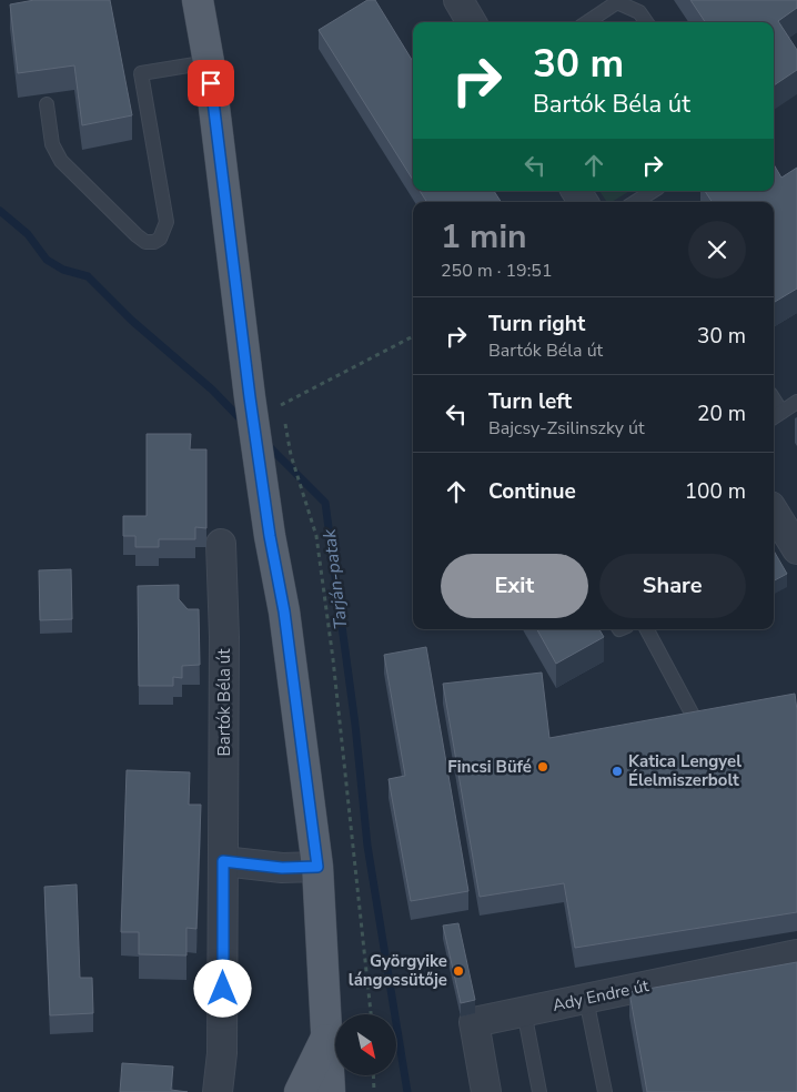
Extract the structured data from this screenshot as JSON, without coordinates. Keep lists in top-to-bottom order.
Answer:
{
  "streets": {
    "street": ["Bartók Béla út", "Ady Endre út"]
  },
  "water": ["Tarján-patak"],
  "places": ["Fincsi Büfé", "Katica Lengyel Élelmiszerbolt", "Györgyike lángossütője"],
  "north": "bottom right",
  "page": {
    "turn": ["30 m", "Bartók Béla út"],
    "heading": ["1 min", "250 m · 19:51"],
    "list": [
      {
        "name": "Turn right",
        "note": "Bartók Béla út",
        "value": "30 m"
      },
      {
        "name": "Turn left",
        "note": "Bajcsy-Zsilinszky út",
        "value": "20 m"
      },
      {
        "name": "Continue",
        "value": "100 m"
      }
    ],
    "buttons": ["Exit", "Share"]
  }
}
